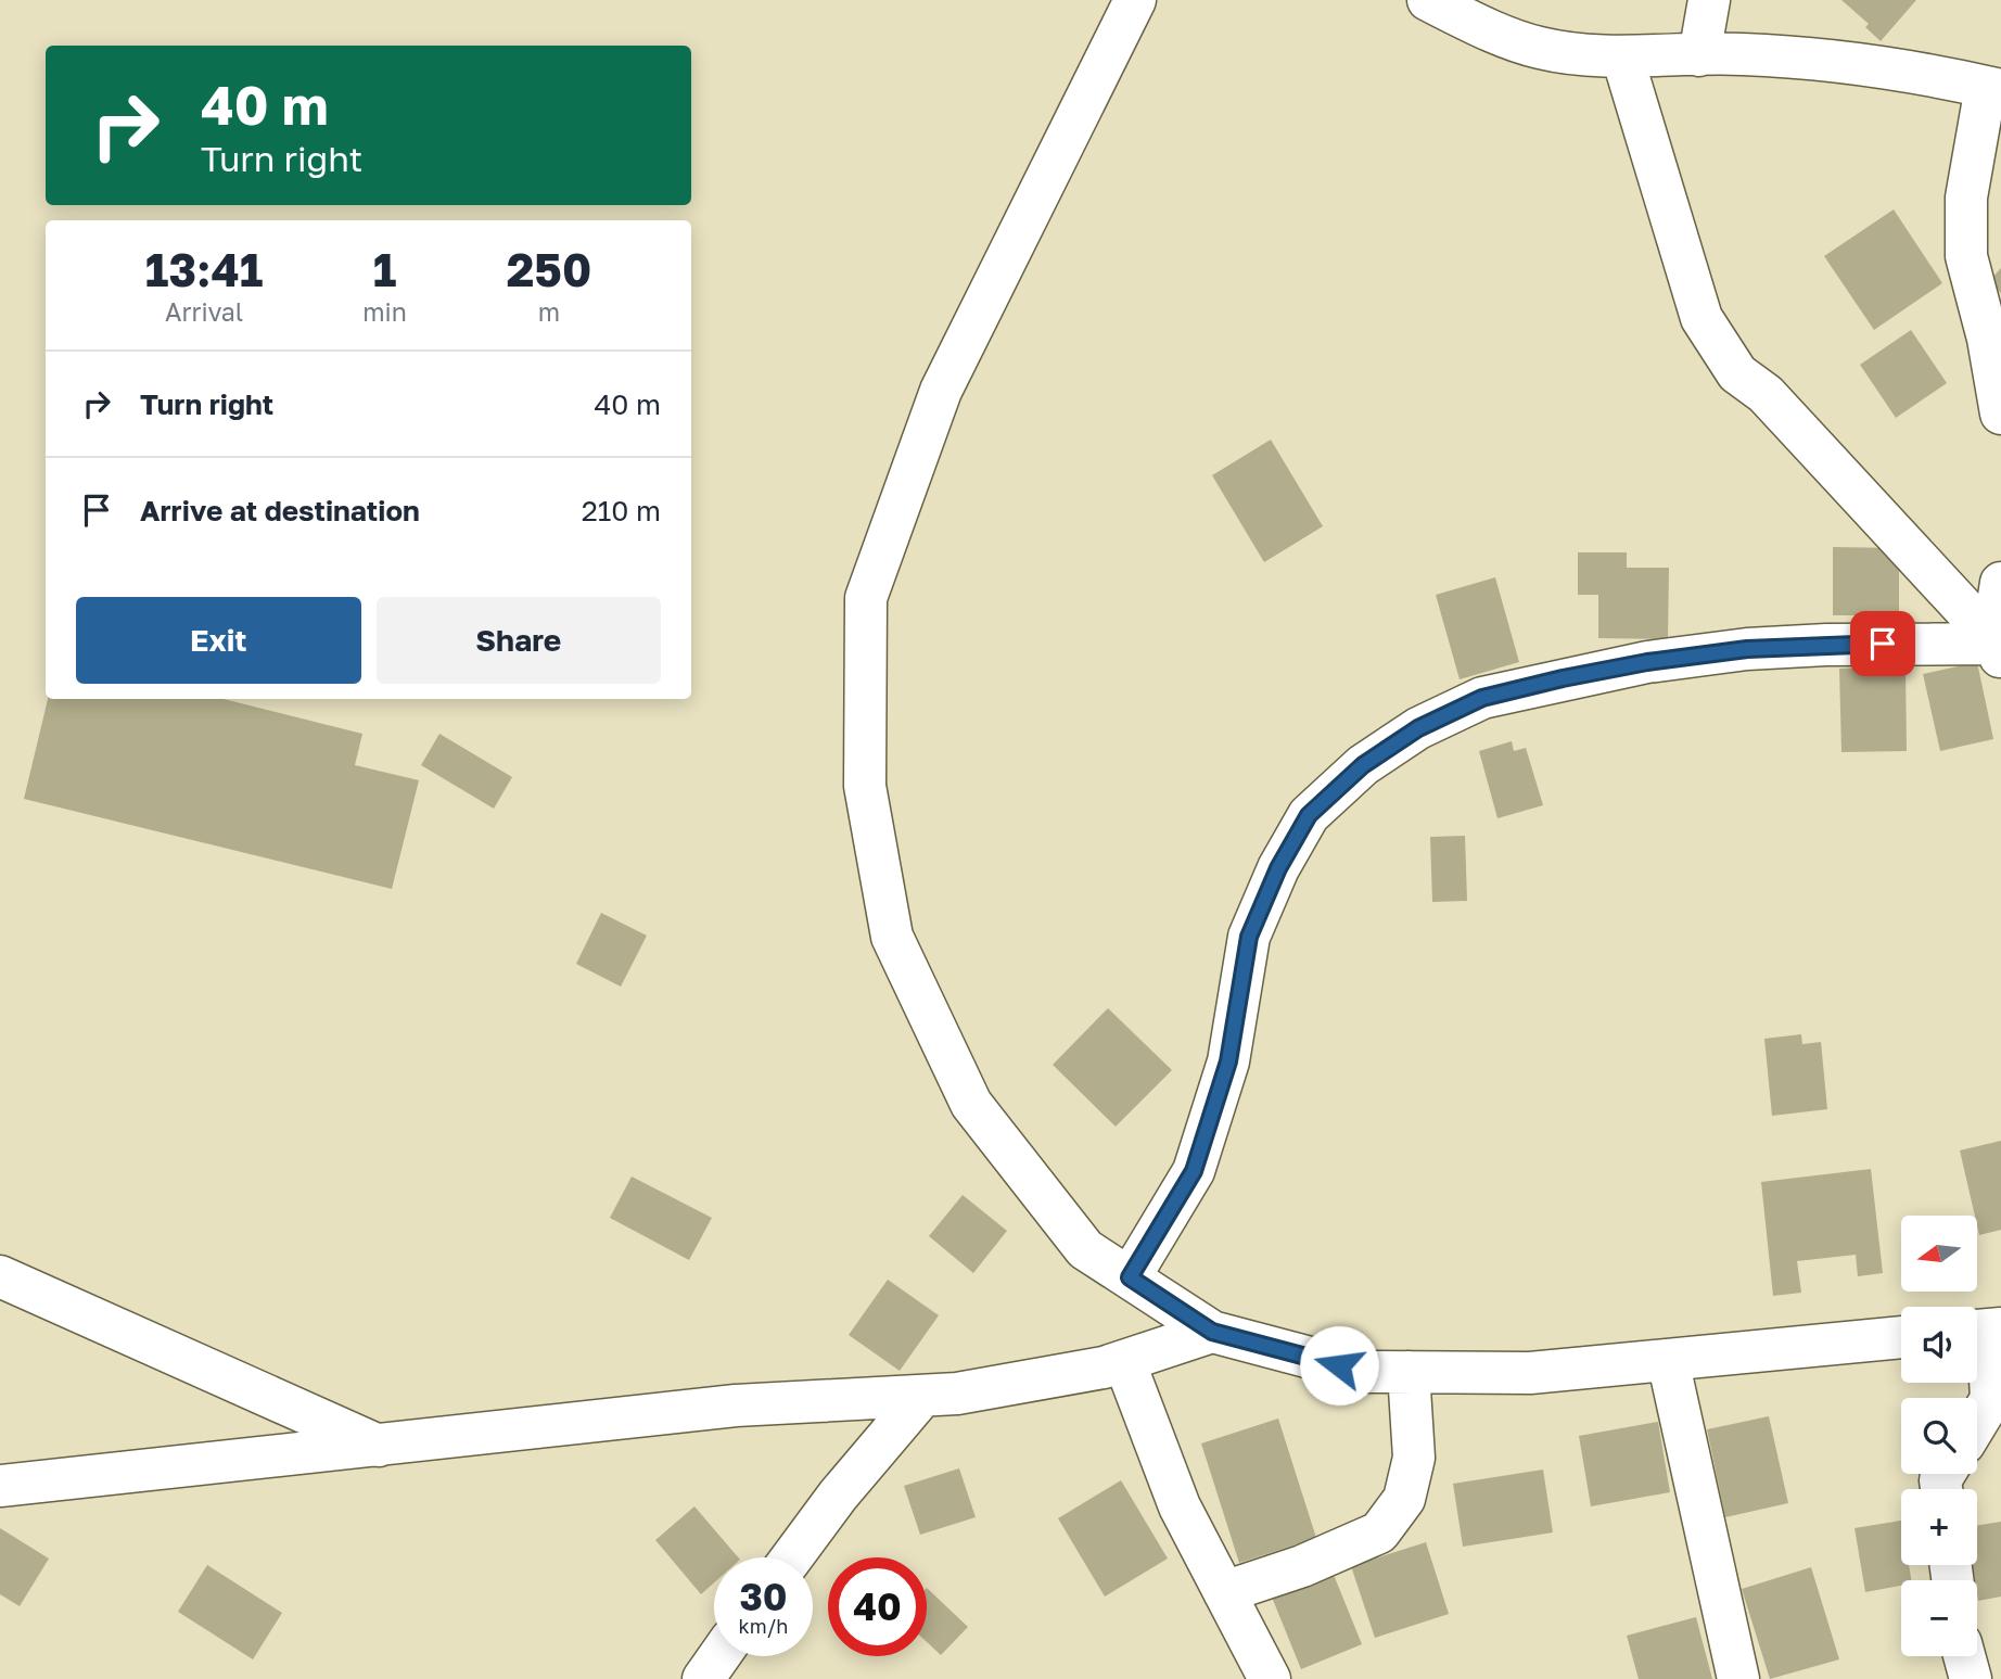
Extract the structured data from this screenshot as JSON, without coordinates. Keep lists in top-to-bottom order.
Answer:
{
  "north": "left",
  "page": {
    "turn": ["40 m", "Turn right"],
    "eta": [
      "13:41",
      "Arrival",
      "1",
      "min",
      "250",
      "m"
    ],
    "list": [
      {
        "name": "Turn right",
        "value": "40 m"
      },
      {
        "name": "Arrive at destination",
        "value": "210 m"
      }
    ],
    "buttons": ["Exit", "Share"],
    "map_buttons": ["+", "−"],
    "speed": "30 km/h",
    "limit": "40"
  }
}
